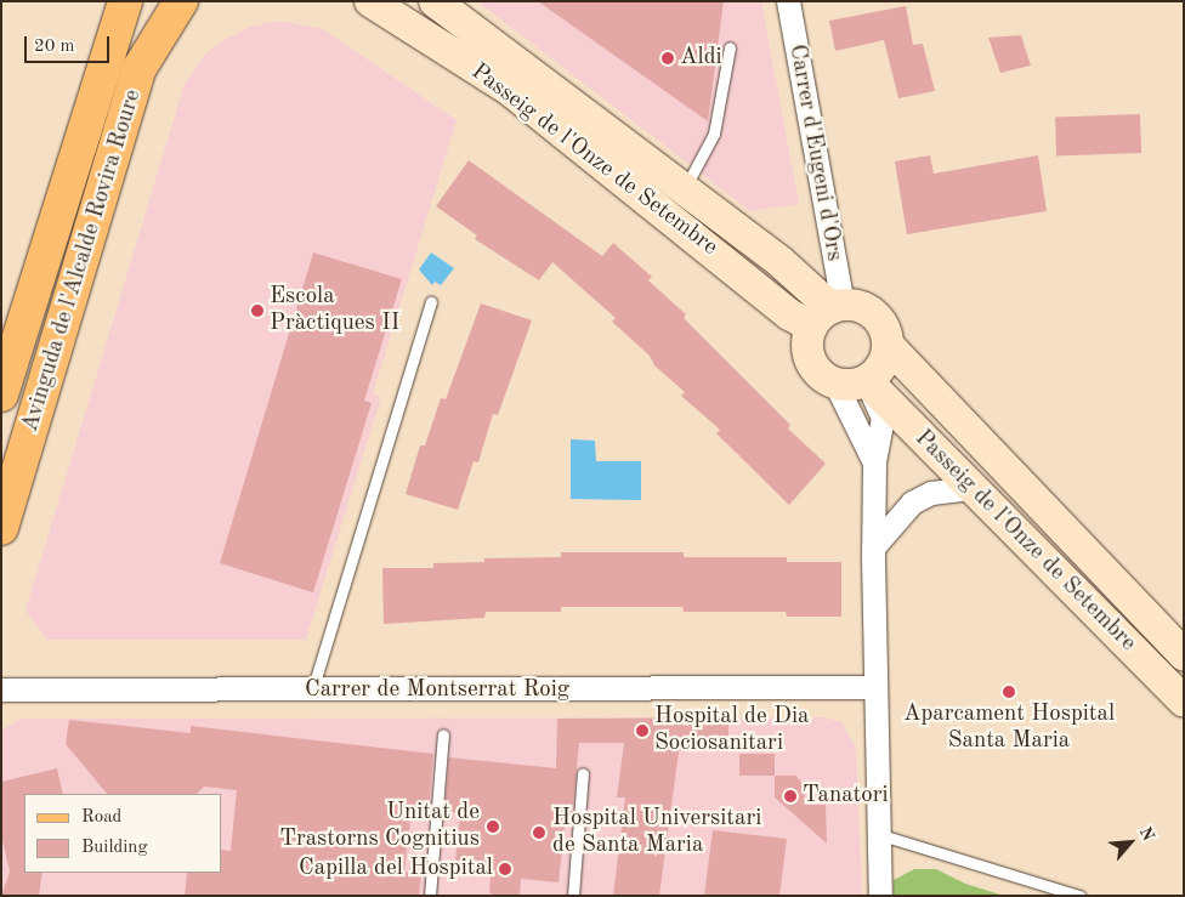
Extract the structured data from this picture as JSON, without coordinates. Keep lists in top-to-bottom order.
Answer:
{
  "streets": {
    "main road": ["Avinguda de l'Alcalde Rovira Roure"],
    "street": ["Carrer d'Eugeni d'Ors", "Passeig de l'Onze de Setembre", "Carrer de Montserrat Roig"]
  },
  "crossings": [
    ["Carrer d'Eugeni d'Ors", "Passeig de l'Onze de Setembre"]
  ],
  "places": [
    "Aldi",
    "Escola Pràctiques II",
    "Aparcament Hospital Santa Maria",
    "Hospital de Dia Sociosanitari",
    "Tanatori",
    "Unitat de Trastorns Cognitius",
    "Hospital Universitari de Santa Maria",
    "Capilla del Hospital"
  ],
  "legend": ["Road", "Building"],
  "scale_bar": "20 m",
  "north": "top right"
}
